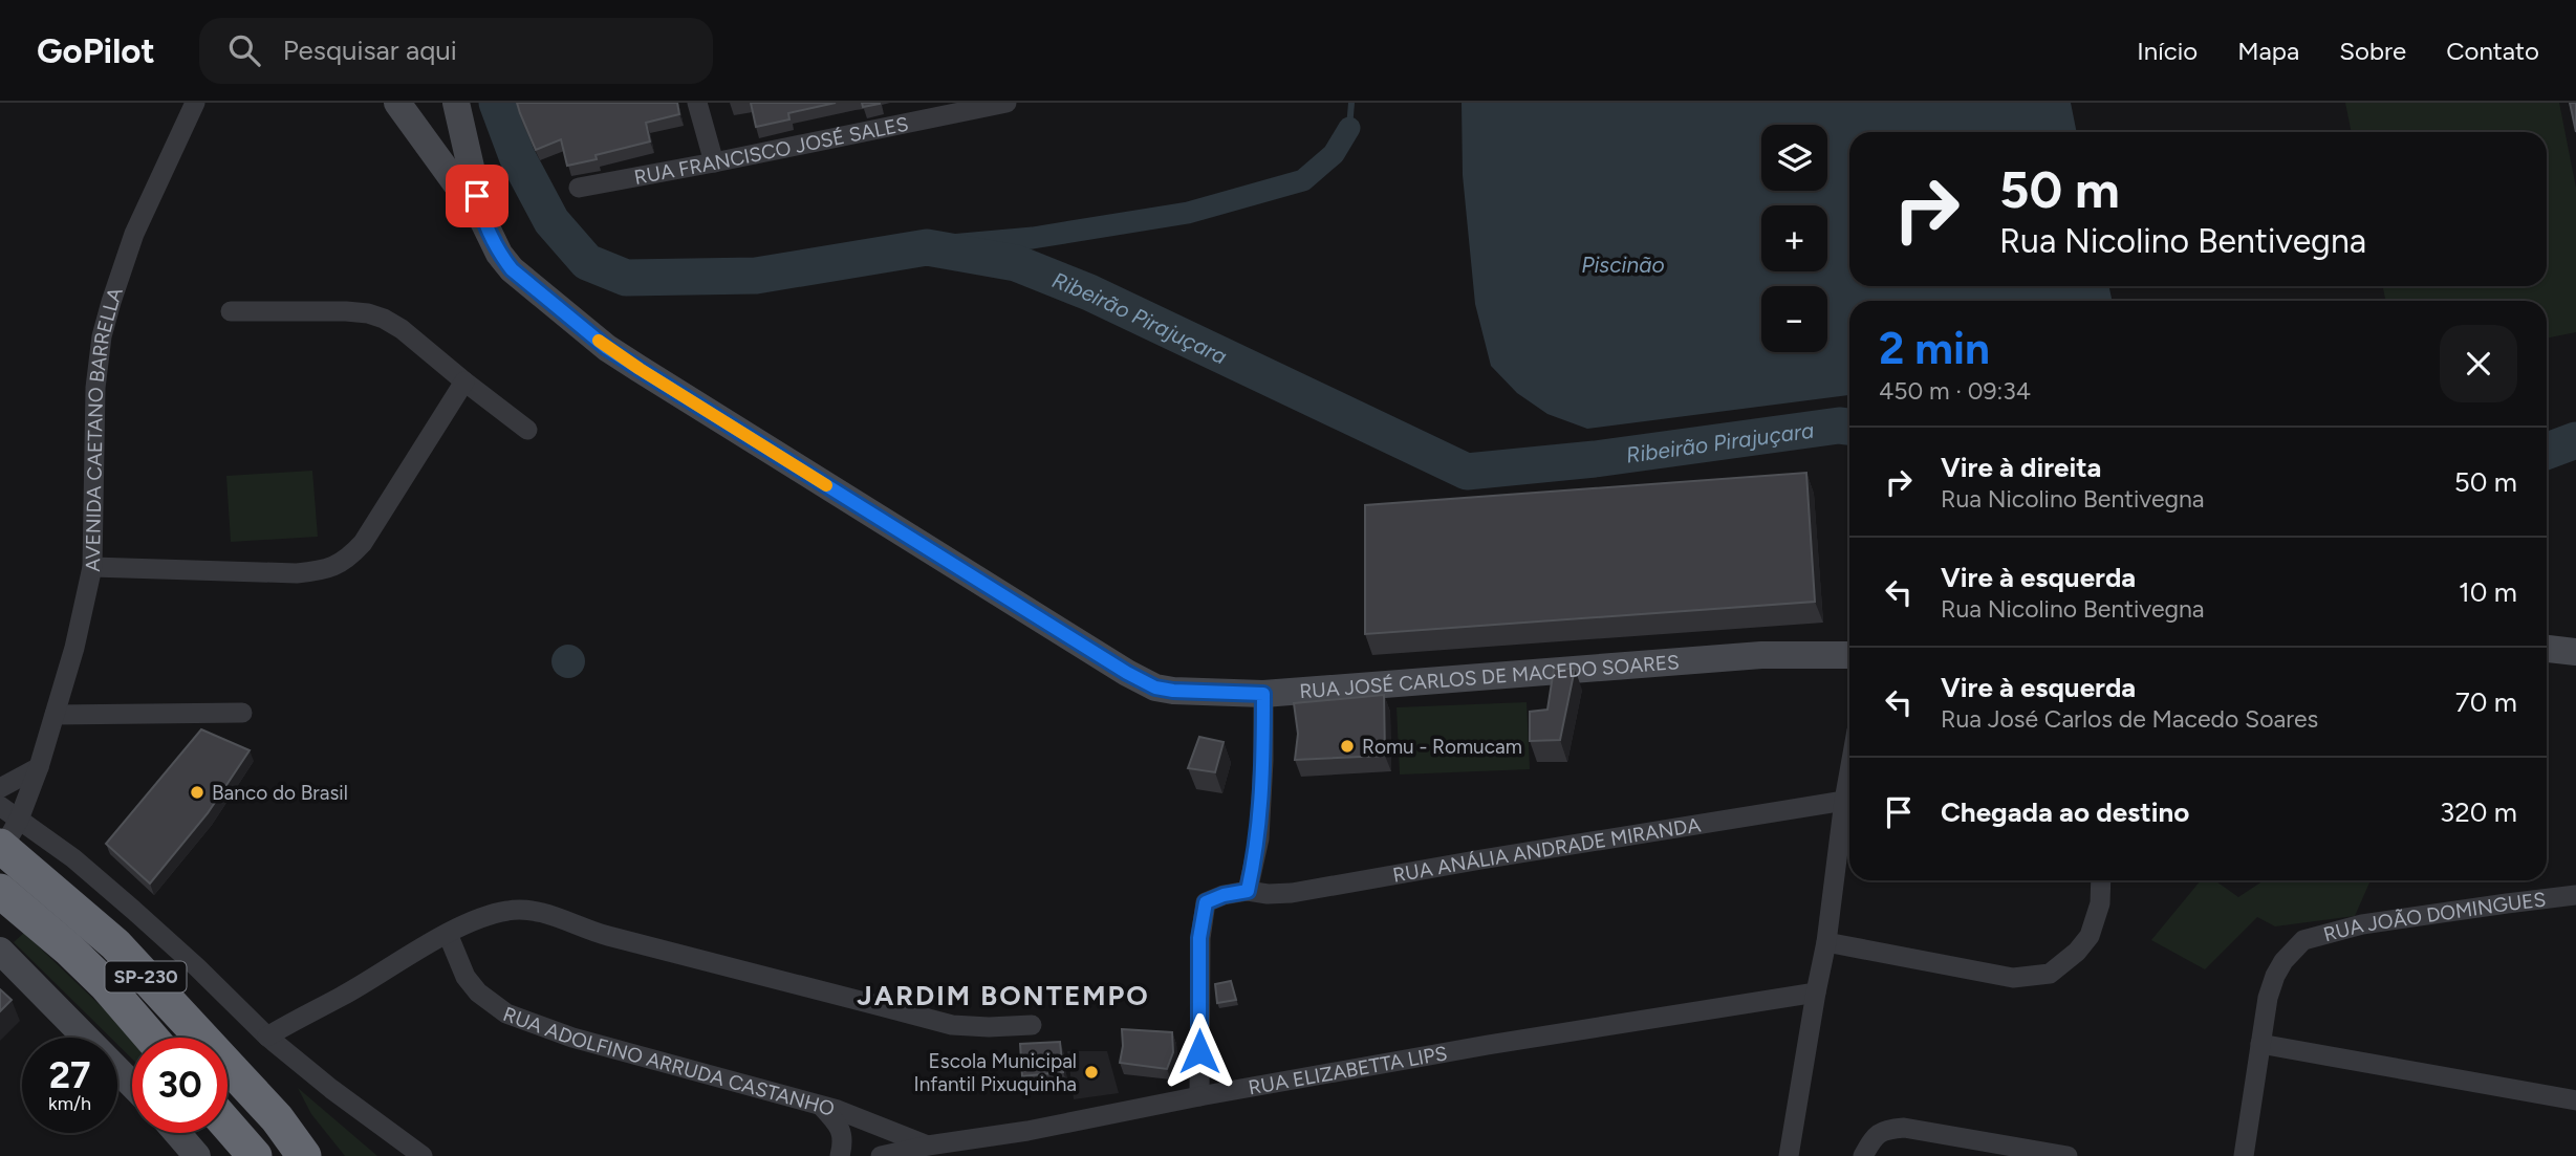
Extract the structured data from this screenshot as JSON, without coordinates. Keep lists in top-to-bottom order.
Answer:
{
  "streets": {
    "highway": ["SP-230"],
    "street": [
      "RUA FRANCISCO JOSÉ SALES",
      "AVENIDA CAETANO BARRELLA",
      "RUA JOSÉ CARLOS DE MACEDO SOARES",
      "RUA ANÁLIA ANDRADE MIRANDA",
      "RUA JOÃO DOMINGUES",
      "RUA ADOLFINO ARRUDA CASTANHO",
      "RUA ELIZABETTA LIPS"
    ]
  },
  "crossings": [
    ["AVENIDA CAETANO BARRELLA", "SP-230"],
    ["RUA ANÁLIA ANDRADE MIRANDA", "RUA ELIZABETTA LIPS"],
    ["RUA ADOLFINO ARRUDA CASTANHO", "RUA ELIZABETTA LIPS"]
  ],
  "districts": ["JARDIM BONTEMPO"],
  "water": ["Piscinão", "Ribeirão Pirajuçara"],
  "places": ["Romu - Romucam", "Banco do Brasil", "Escola Municipal Infantil Pixuquinha"],
  "page": {
    "header": "GoPilot",
    "search": "Pesquisar aqui",
    "nav": [
      "Início",
      "Mapa",
      "Sobre",
      "Contato"
    ],
    "map_buttons": ["+", "−"],
    "turn": ["50 m", "Rua Nicolino Bentivegna"],
    "heading": ["2 min", "450 m · 09:34"],
    "list": [
      {
        "name": "Vire à direita",
        "note": "Rua Nicolino Bentivegna",
        "value": "50 m"
      },
      {
        "name": "Vire à esquerda",
        "note": "Rua Nicolino Bentivegna",
        "value": "10 m"
      },
      {
        "name": "Vire à esquerda",
        "note": "Rua José Carlos de Macedo Soares",
        "value": "70 m"
      },
      {
        "name": "Chegada ao destino",
        "value": "320 m"
      }
    ],
    "speed": "27 km/h",
    "limit": "30"
  }
}
